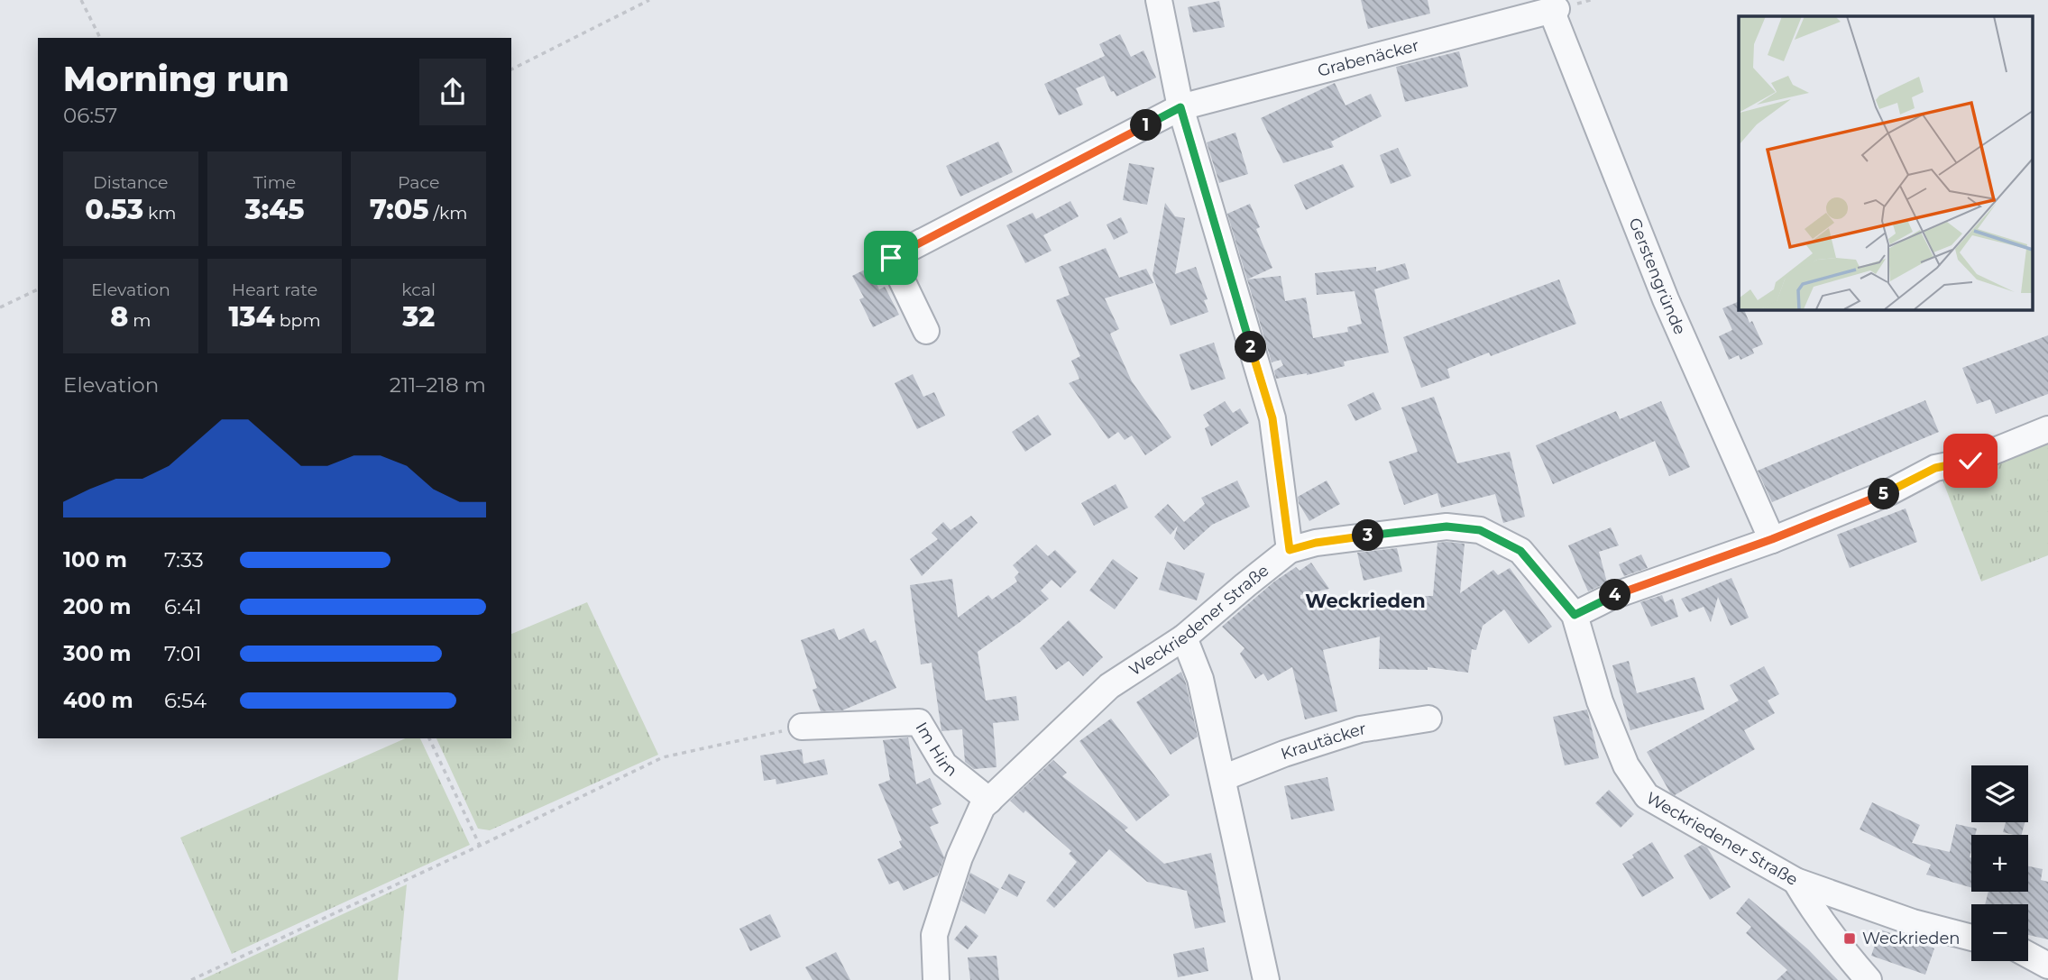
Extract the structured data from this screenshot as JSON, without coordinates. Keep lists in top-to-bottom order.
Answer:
{
  "streets": {
    "street": [
      "Grabenäcker",
      "Gerstengründe",
      "Weckriedener Straße",
      "Krautäcker",
      "Im Hirn"
    ]
  },
  "crossings": [
    ["Grabenäcker", "Gerstengründe"],
    ["Weckriedener Straße", "Im Hirn"]
  ],
  "districts": ["Weckrieden"],
  "places": {
    "transit": ["Weckrieden"]
  },
  "page": {
    "heading": ["Morning run", "06:57"],
    "pins": [
      "1",
      "2",
      "5",
      "3",
      "4"
    ],
    "stats": [
      ["Distance", "0.53 km"],
      ["Time", "3:45"],
      ["Pace", "7:05 /km"],
      ["Elevation", "8 m"],
      ["Heart rate", "134 bpm"],
      ["kcal", "32"]
    ],
    "chart": ["Elevation", "211–218 m"],
    "list": [
      {
        "name": "100 m",
        "note": "7:33"
      },
      {
        "name": "200 m",
        "note": "6:41"
      },
      {
        "name": "300 m",
        "note": "7:01"
      },
      {
        "name": "400 m",
        "note": "6:54"
      }
    ],
    "map_buttons": ["+", "−"]
  }
}
